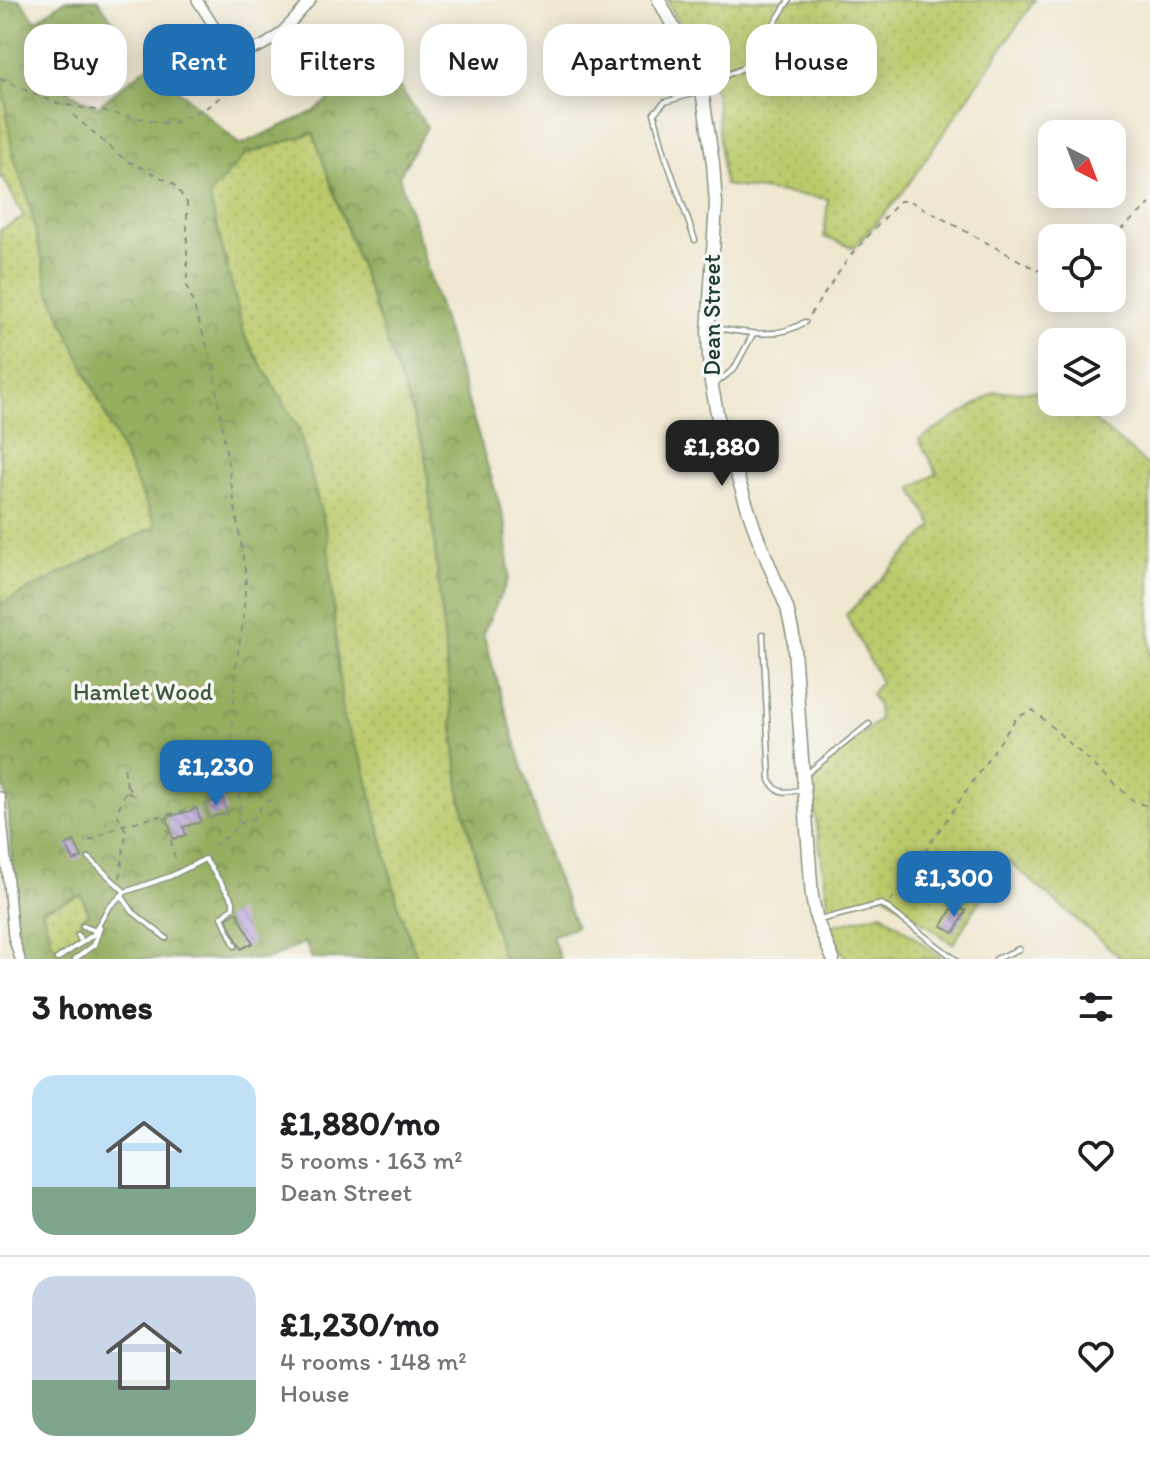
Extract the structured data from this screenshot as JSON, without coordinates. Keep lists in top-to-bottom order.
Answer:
{
  "streets": {
    "street": ["Dean Street"]
  },
  "parks": ["Hamlet Wood"],
  "north": "bottom right",
  "page": {
    "chip": [
      "Buy",
      "Rent",
      "Filters",
      "New",
      "Apartment",
      "House"
    ],
    "price": ["£1,880", "£1,230", "£1,300"],
    "heading": "3 homes",
    "list": [
      {
        "name": "£1,880/mo",
        "note": "5 rooms · 163 m² · Dean Street"
      },
      {
        "name": "£1,230/mo",
        "note": "4 rooms · 148 m² · House"
      }
    ]
  }
}
